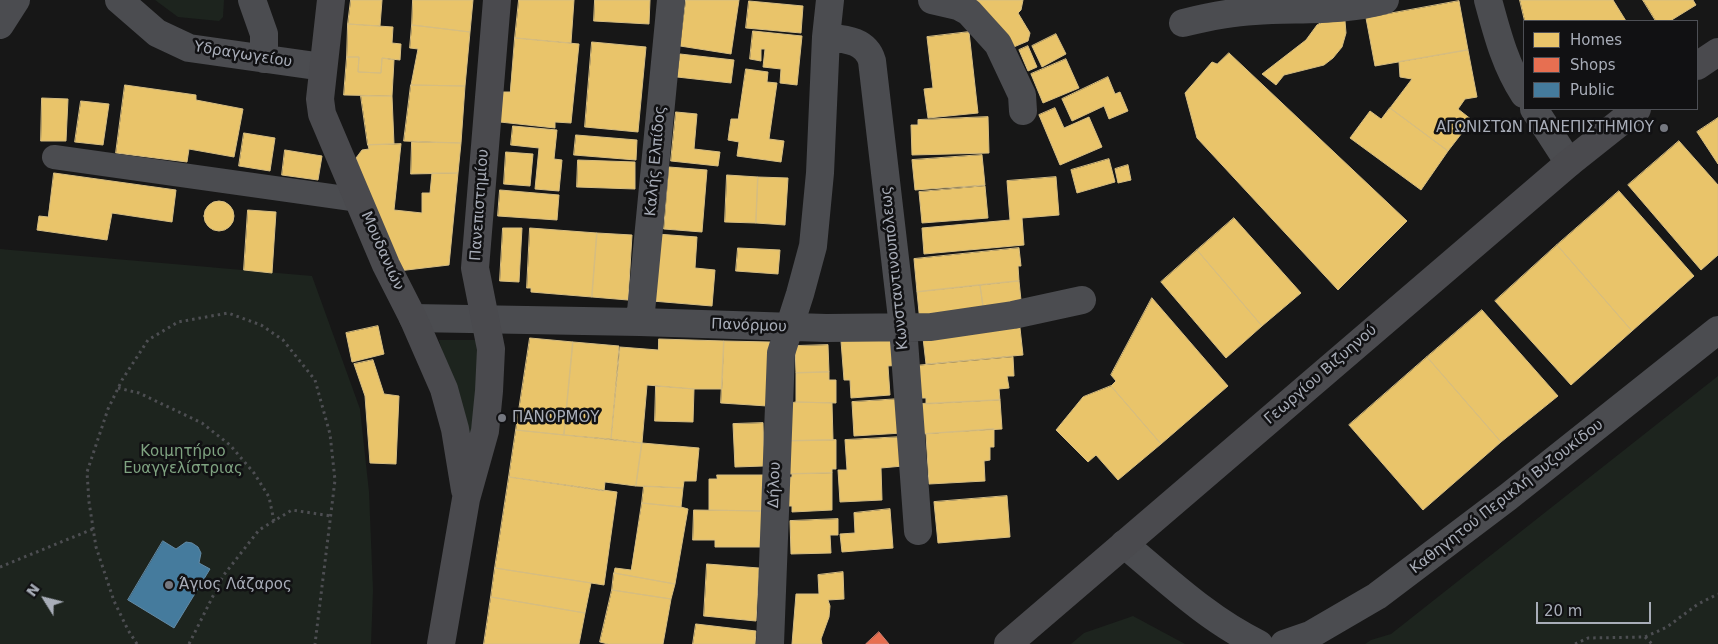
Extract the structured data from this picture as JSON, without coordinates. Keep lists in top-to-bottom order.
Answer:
{
  "streets": {
    "street": [
      "Υδραγωγείου",
      "Καλής Ελπίδος",
      "Πανεπιστημίου",
      "Μουδανιών",
      "Κωνσταντινουπόλεως",
      "Πανόρμου",
      "Γεωργίου Βιζυηνού",
      "Δήλου",
      "Καθηγητού Περικλή Βυζουκίδου"
    ]
  },
  "crossings": [
    ["Υδραγωγείου", "Μουδανιών"],
    ["Καλής Ελπίδος", "Πανόρμου"],
    ["Πανεπιστημίου", "Μουδανιών"],
    ["Πανεπιστημίου", "Πανόρμου"],
    ["Μουδανιών", "Πανόρμου"],
    ["Κωνσταντινουπόλεως", "Πανόρμου"],
    ["Πανόρμου", "Δήλου"]
  ],
  "parks": ["Κοιμητήριο Ευαγγελίστριας"],
  "places": ["ΑΓΩΝΙΣΤΩΝ ΠΑΝΕΠΙΣΤΗΜΙΟΥ", "ΠΑΝΟΡΜΟΥ", "Άγιος Λάζαρος"],
  "legend": ["Homes", "Shops", "Public"],
  "scale_bar": "20 m",
  "north": "top left"
}
